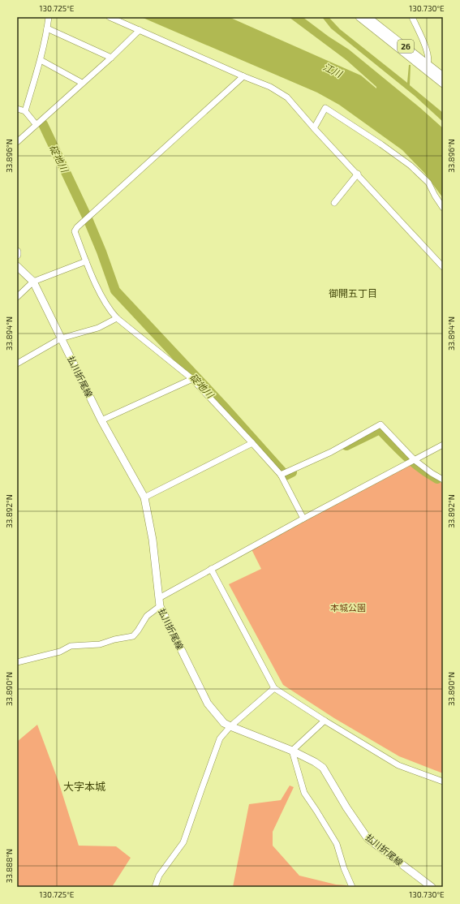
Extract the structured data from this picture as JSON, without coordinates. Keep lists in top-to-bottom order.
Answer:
{
  "streets": {
    "main road": ["26", "払川折尾線"]
  },
  "districts": ["御開五丁目", "大字本城"],
  "water": ["江川", "碇地川"],
  "parks": ["本城公園"],
  "coordinates": [
    "130.725°E",
    "130.730°E",
    "33.896°N",
    "33.894°N",
    "33.892°N",
    "33.890°N",
    "33.888°N"
  ]
}
